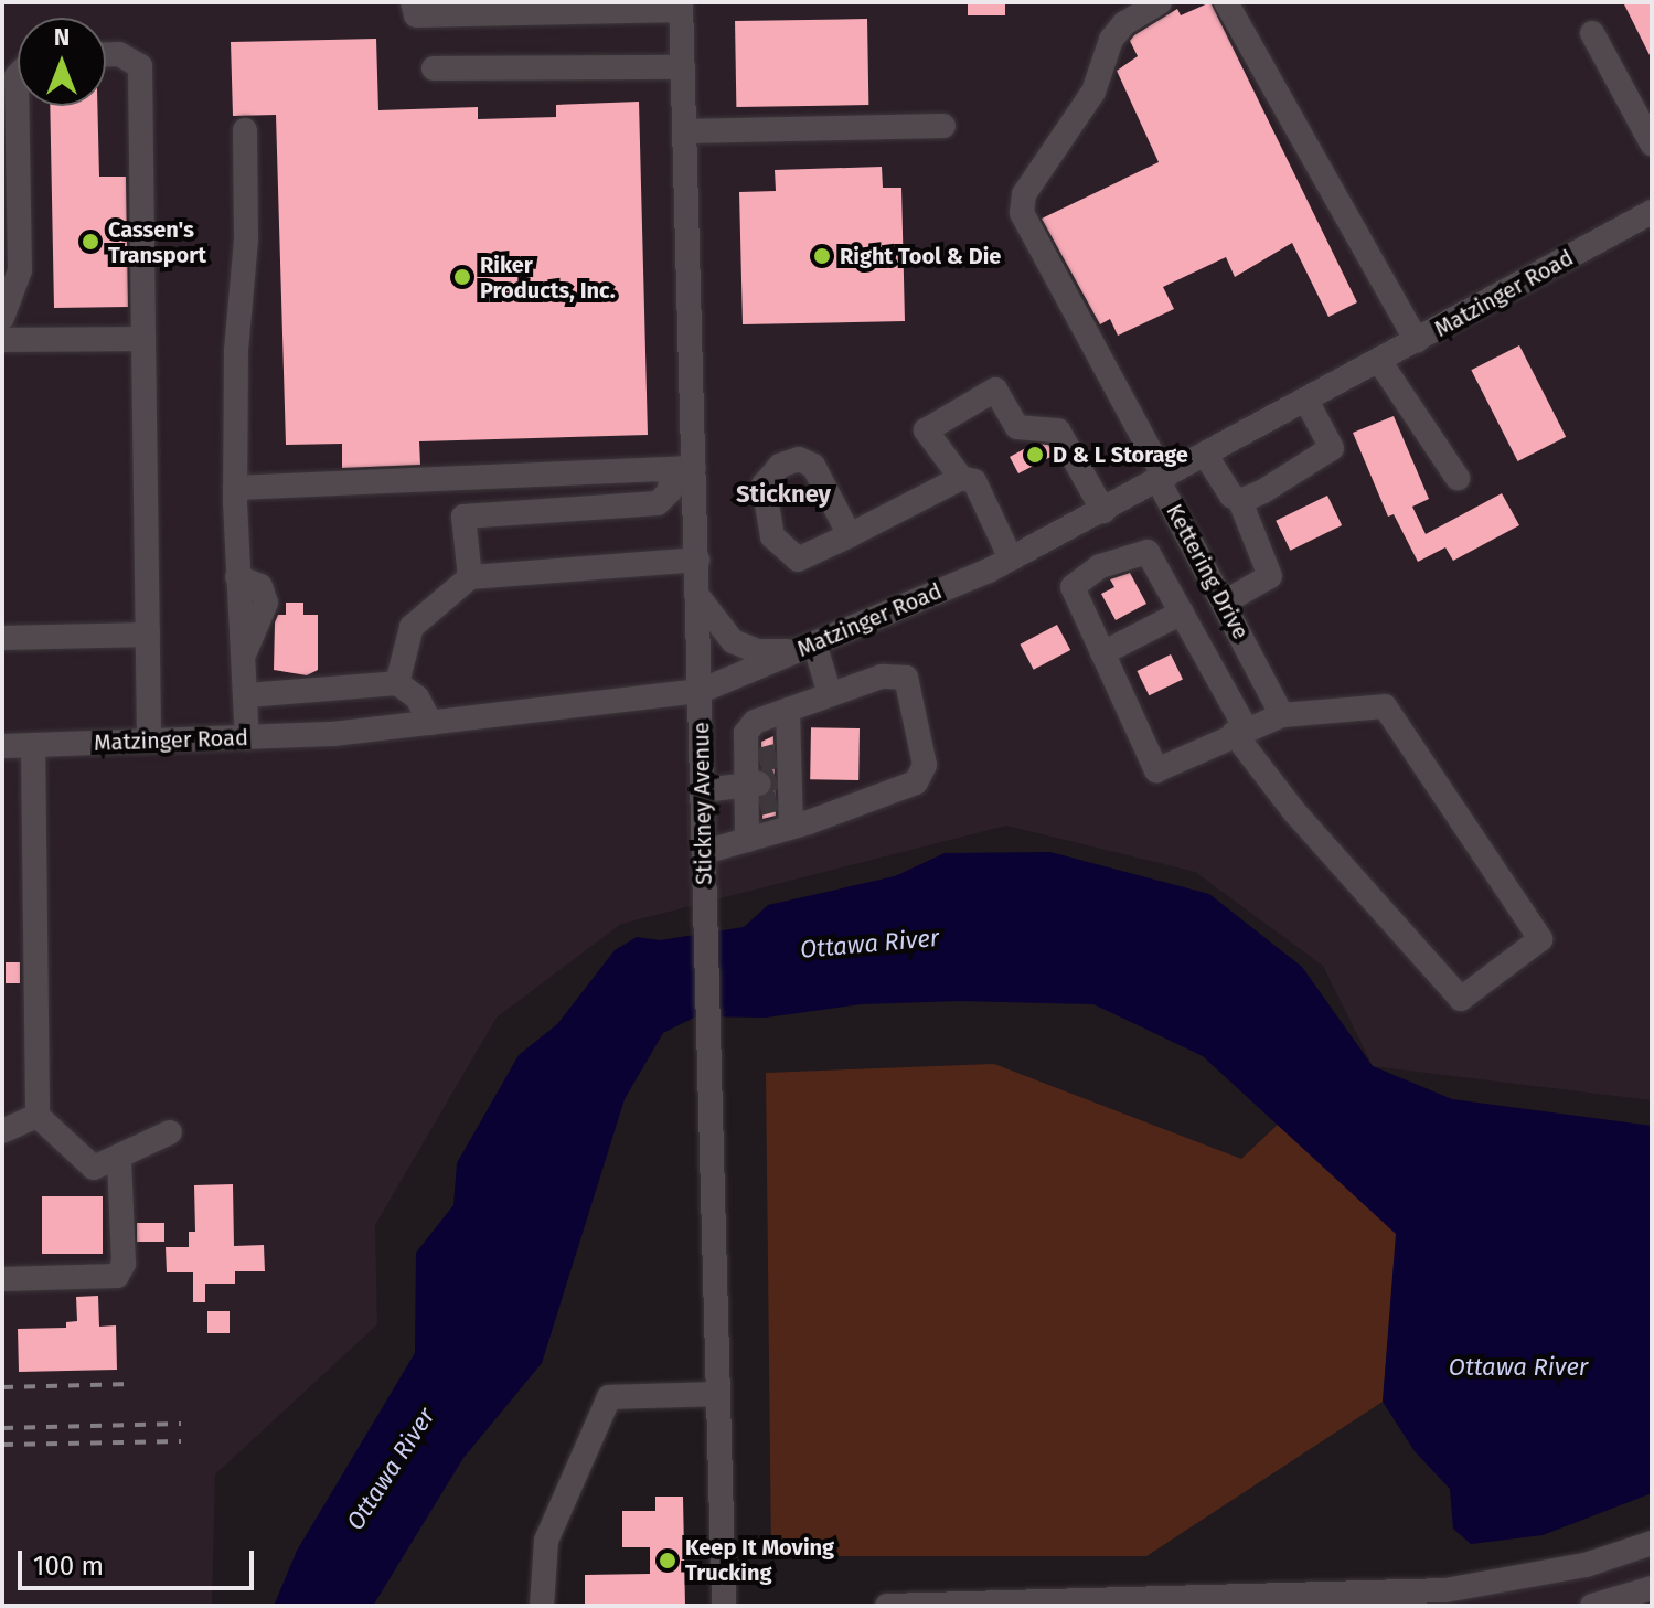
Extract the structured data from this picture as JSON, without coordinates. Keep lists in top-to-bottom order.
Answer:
{
  "streets": {
    "street": ["Matzinger Road", "Kettering Drive", "Stickney Avenue"]
  },
  "crossings": [
    ["Matzinger Road", "Kettering Drive"],
    ["Matzinger Road", "Stickney Avenue"]
  ],
  "districts": ["Stickney"],
  "water": ["Ottawa River"],
  "places": [
    "Cassen's Transport",
    "Right Tool & Die",
    "Riker Products, Inc.",
    "D & L Storage",
    "Keep It Moving Trucking"
  ],
  "scale_bar": "100 m",
  "north": "top"
}
